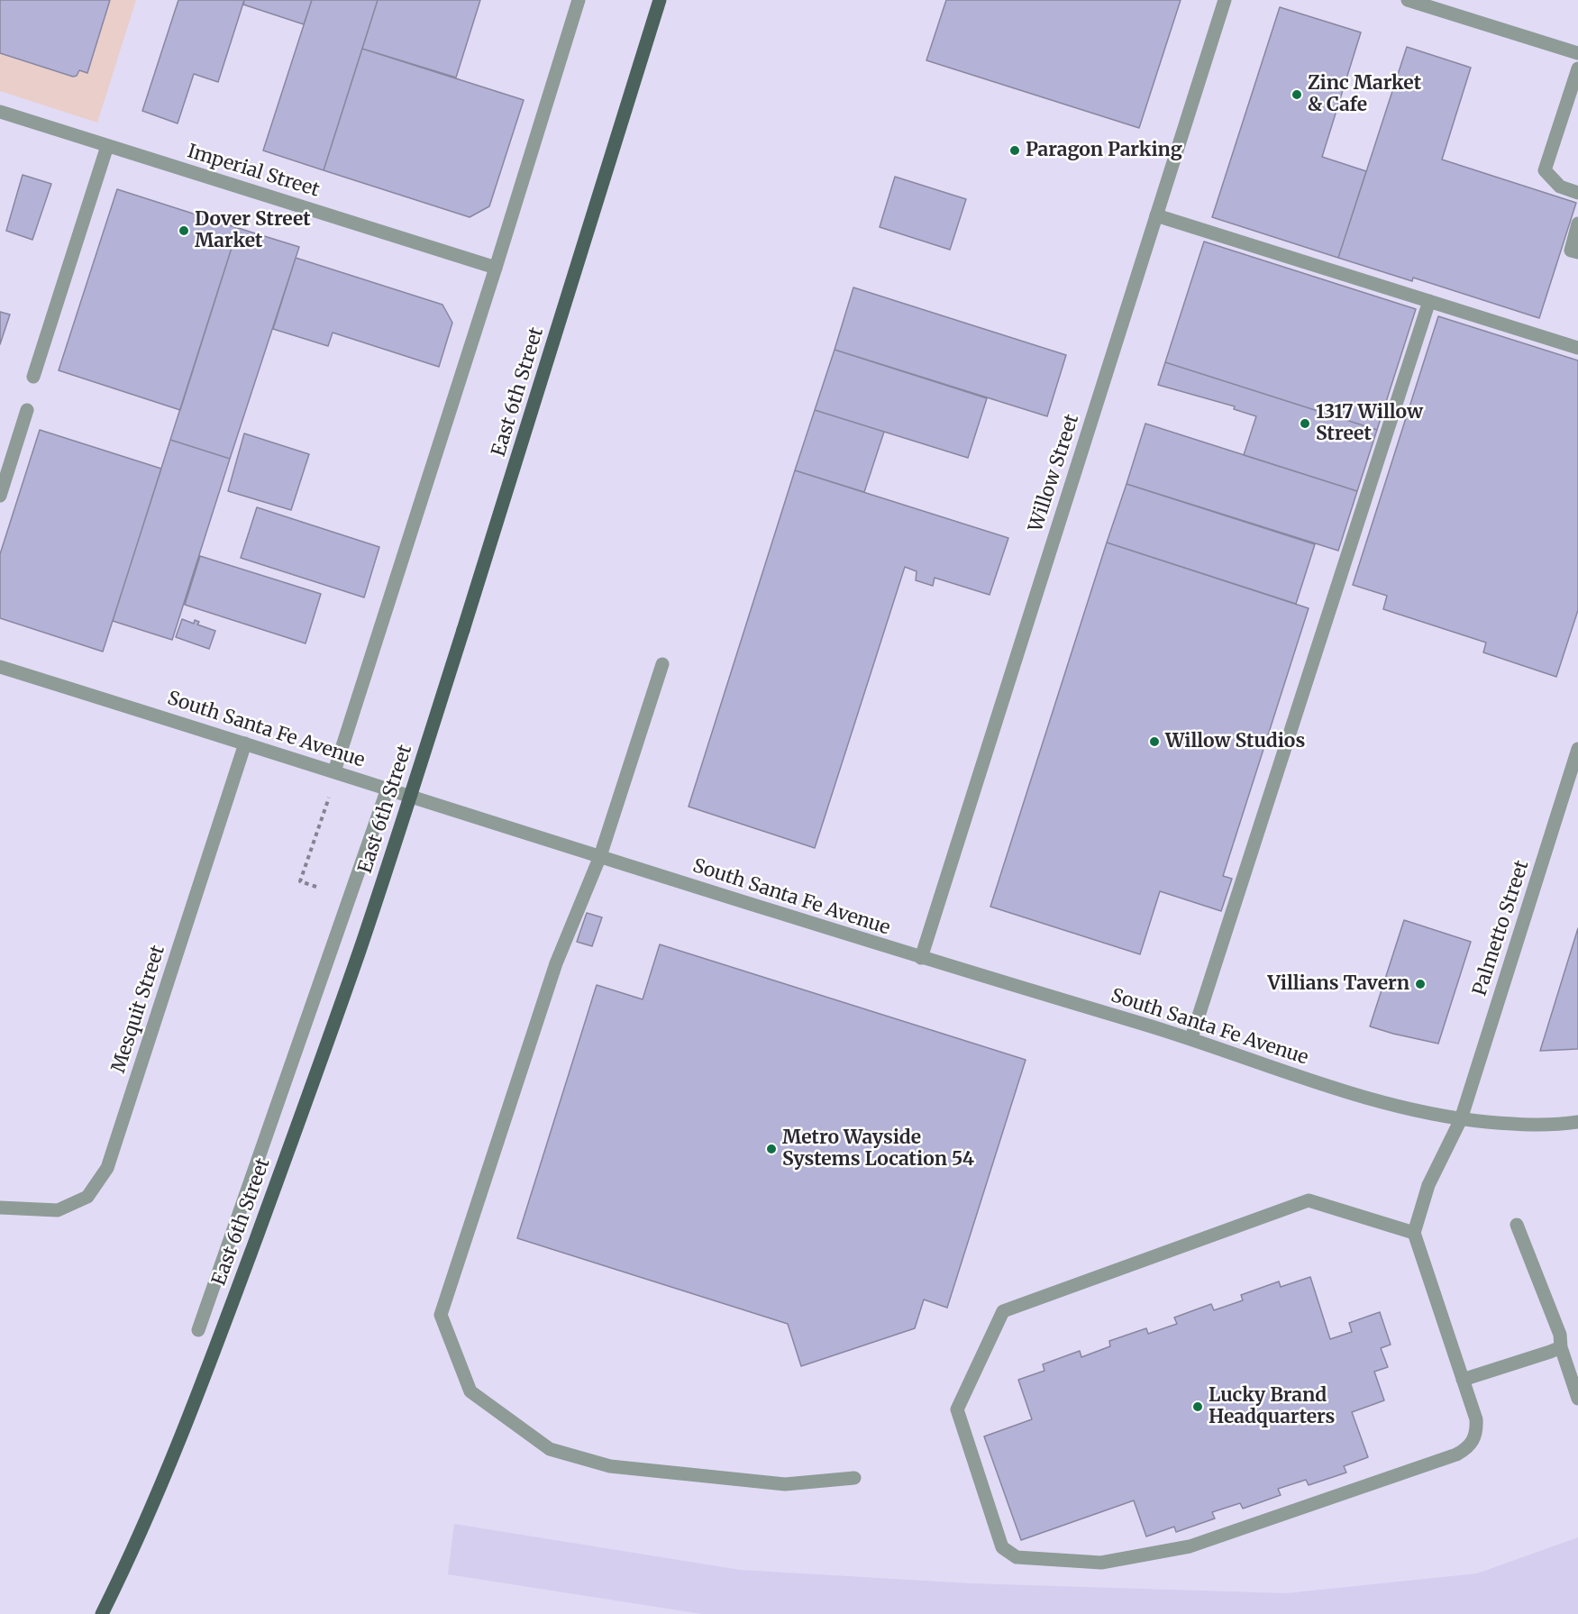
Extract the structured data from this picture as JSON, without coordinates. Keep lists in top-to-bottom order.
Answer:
{
  "streets": {
    "main road": ["East 6th Street"],
    "street": [
      "Imperial Street",
      "Willow Street",
      "South Santa Fe Avenue",
      "Palmetto Street",
      "Mesquit Street"
    ]
  },
  "crossings": [
    ["Willow Street", "South Santa Fe Avenue"],
    ["South Santa Fe Avenue", "Palmetto Street"],
    ["South Santa Fe Avenue", "Mesquit Street"]
  ],
  "places": [
    "Zinc Market & Cafe",
    "Paragon Parking",
    "Dover Street Market",
    "1317 Willow Street",
    "Willow Studios",
    "Villians Tavern",
    "Metro Wayside Systems Location 54",
    "Lucky Brand Headquarters"
  ]
}
